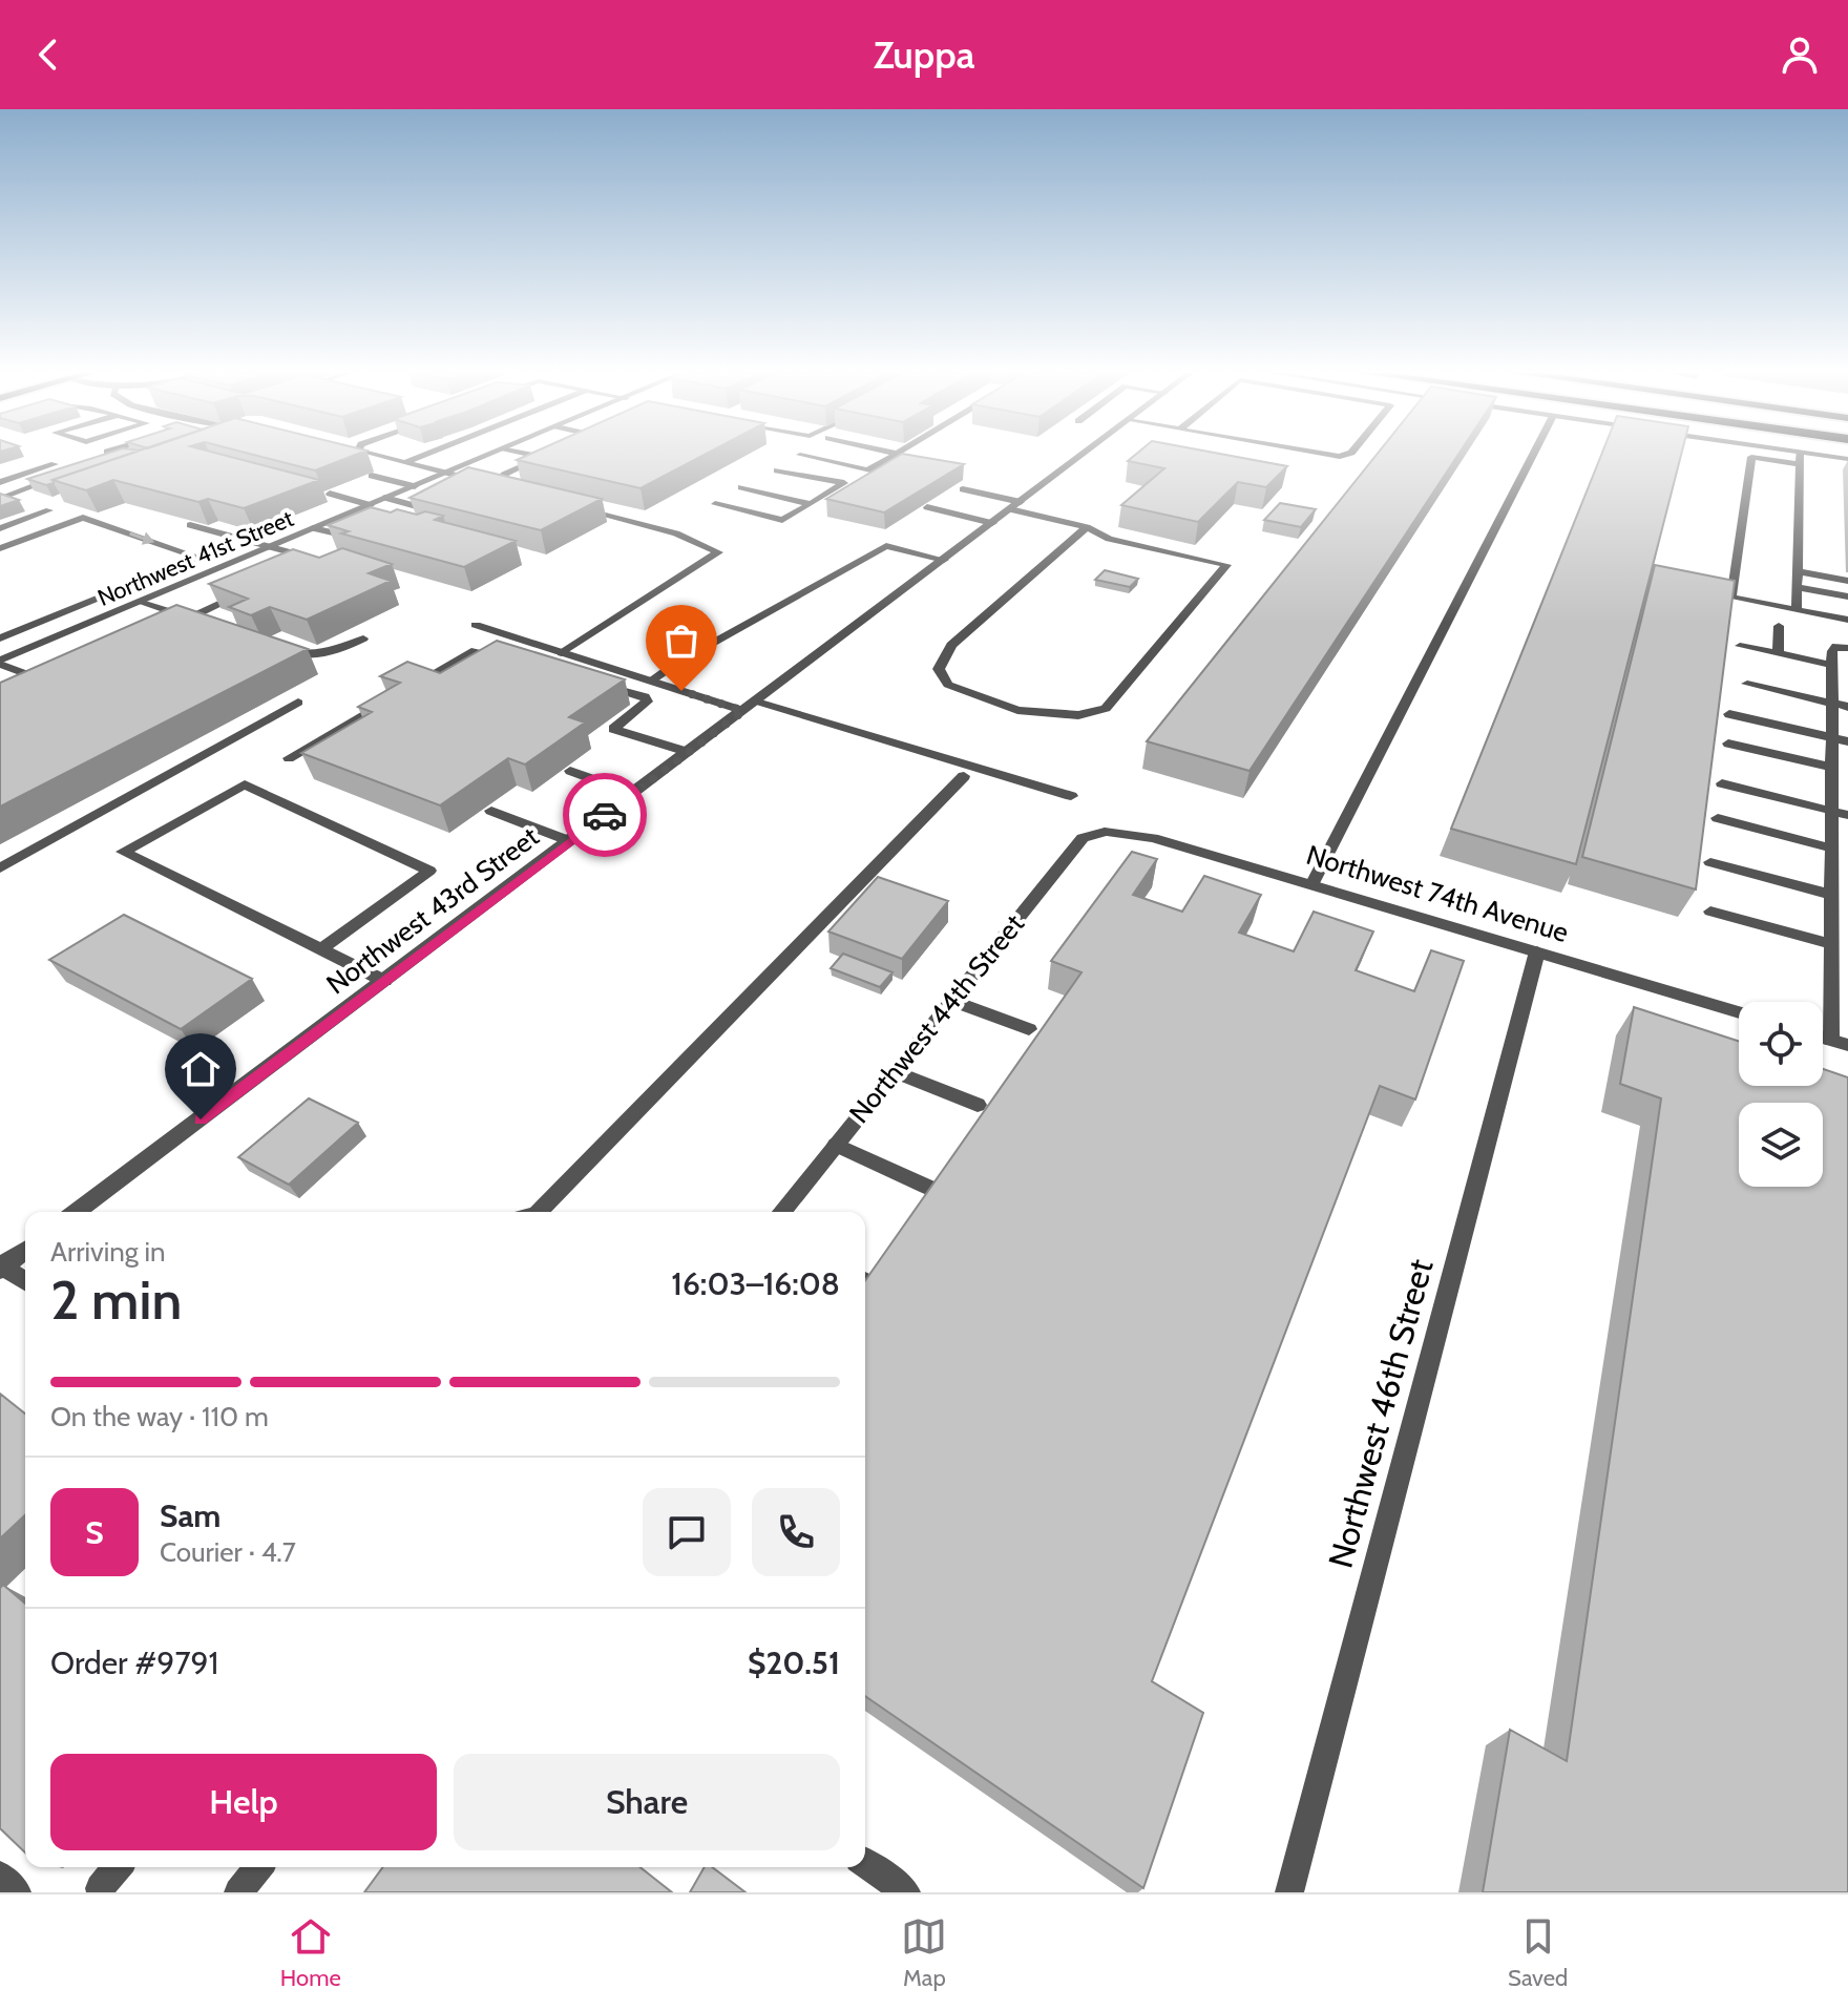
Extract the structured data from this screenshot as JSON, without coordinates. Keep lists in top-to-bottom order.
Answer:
{
  "streets": {
    "street": [
      "Northwest 41st Street",
      "Northwest 74th Avenue",
      "Northwest 43rd Street",
      "Northwest 44th Street",
      "Northwest 46th Street"
    ]
  },
  "crossings": [
    ["Northwest 74th Avenue", "Northwest 44th Street"],
    ["Northwest 74th Avenue", "Northwest 46th Street"]
  ],
  "page": {
    "header": "Zuppa",
    "heading": ["2 min", "Arriving in", "16:03–16:08"],
    "panel": [
      "Sam",
      "Courier · 4.7",
      "Order #9791",
      "$20.51"
    ],
    "bar": "On the way · 110 m",
    "round": "S",
    "buttons": ["Help", "Share"],
    "tabs": ["Home", "Map", "Saved"]
  }
}
